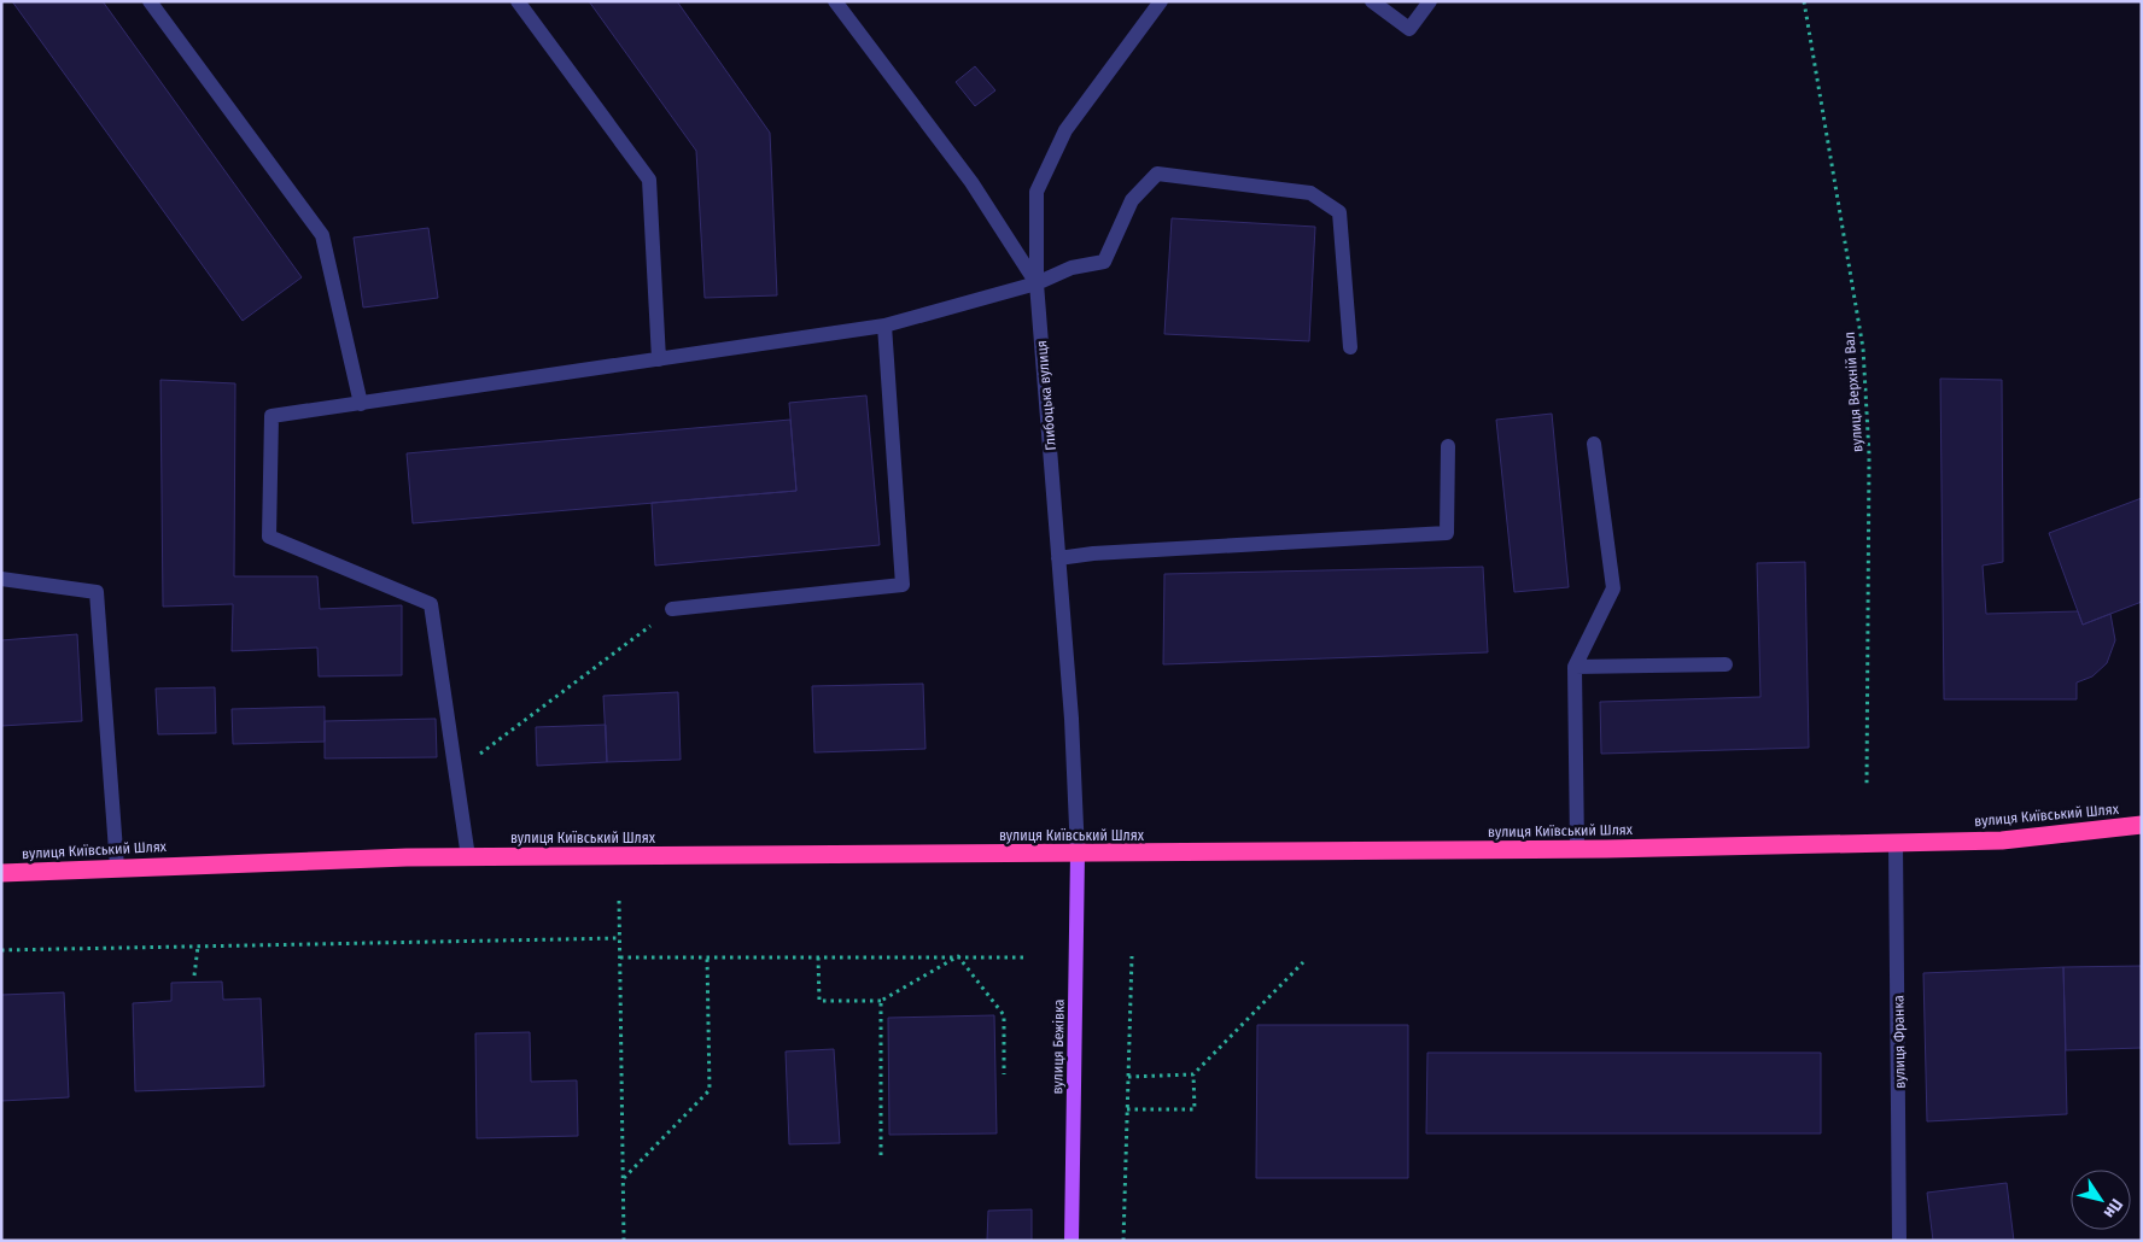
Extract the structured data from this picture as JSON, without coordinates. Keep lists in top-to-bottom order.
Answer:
{
  "streets": {
    "highway": ["вулиця Київський Шлях"],
    "main road": ["вулиця Бежівка"],
    "street": ["Глибоцька вулиця", "вулиця Франка"],
    "path": ["вулиця Верхній Вал"]
  },
  "crossings": [
    ["Глибоцька вулиця", "вулиця Київський Шлях"],
    ["Глибоцька вулиця", "вулиця Бежівка"],
    ["вулиця Київський Шлях", "вулиця Франка"],
    ["вулиця Київський Шлях", "вулиця Бежівка"]
  ],
  "north": "bottom right"
}
